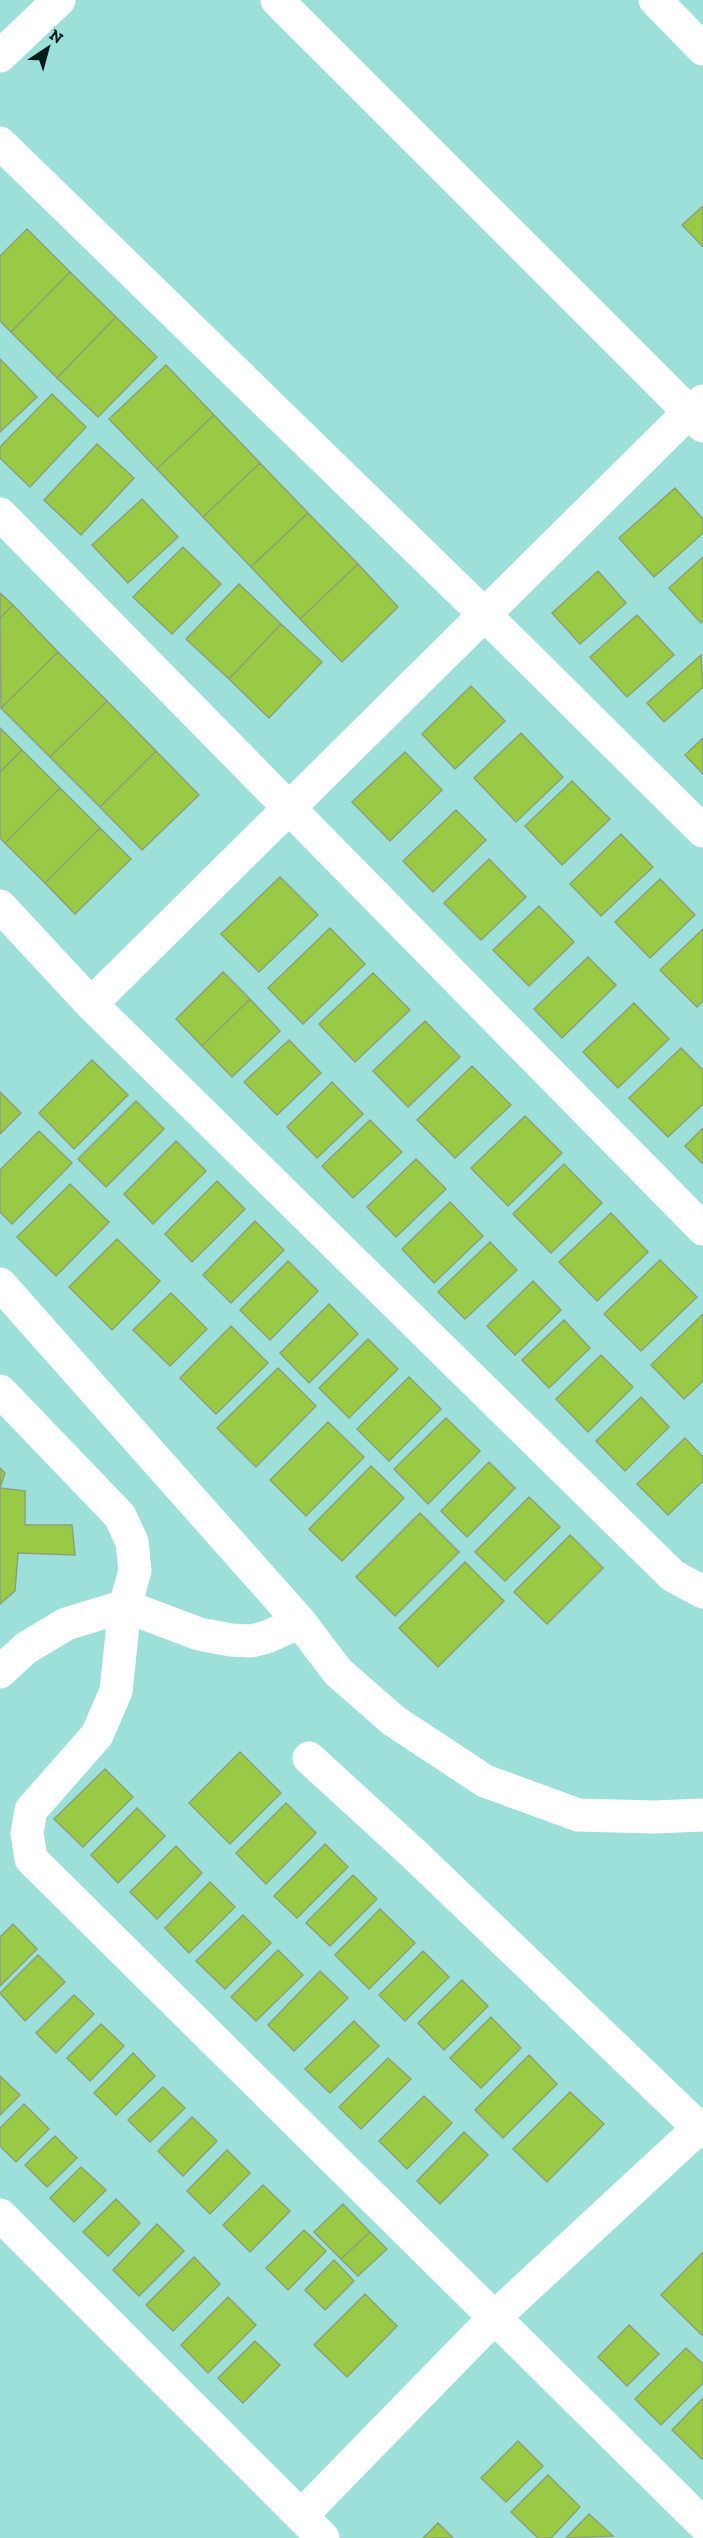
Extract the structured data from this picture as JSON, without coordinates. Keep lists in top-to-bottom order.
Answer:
{
  "north": "top right"
}
